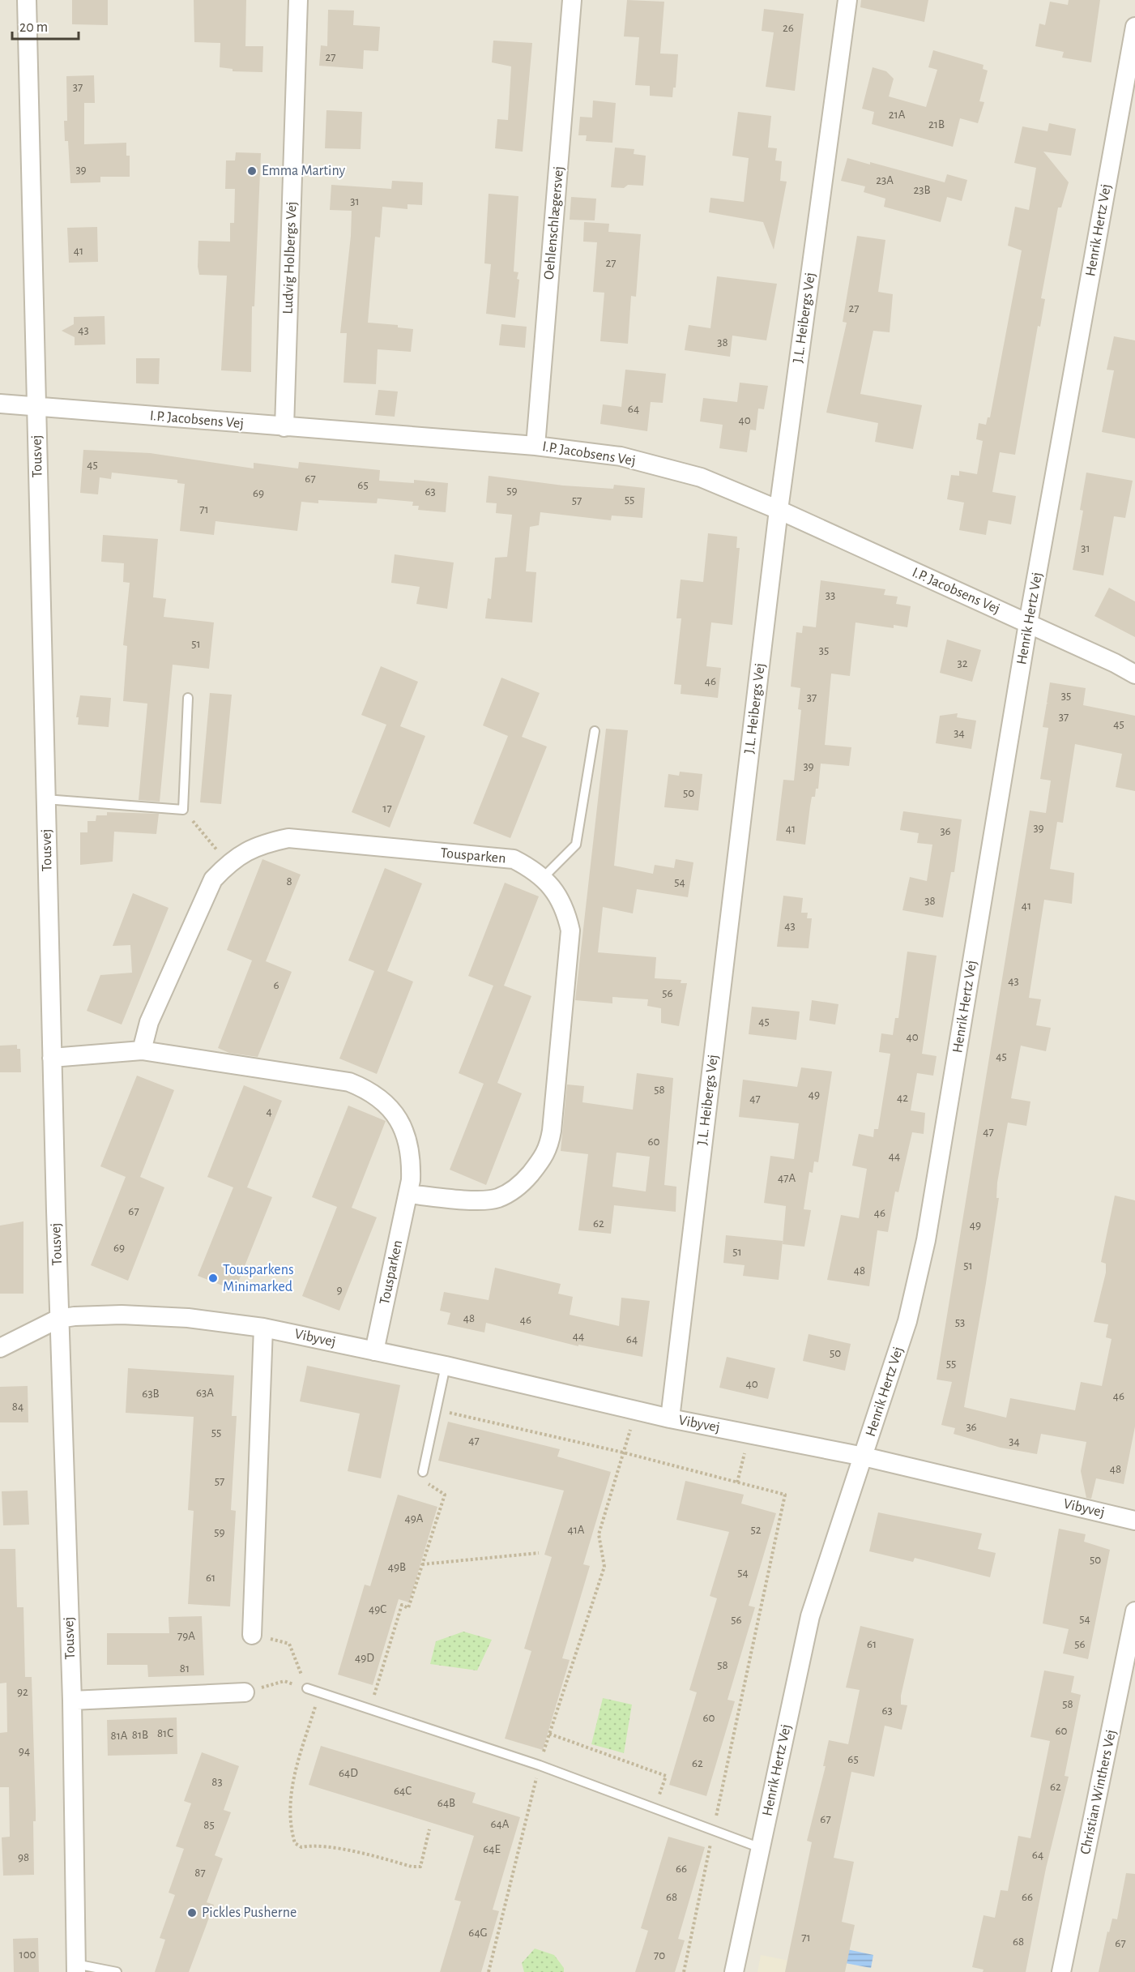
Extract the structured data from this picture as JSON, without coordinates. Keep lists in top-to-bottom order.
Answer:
{
  "streets": {
    "street": [
      "Oehlenschlægersvej",
      "Henrik Hertz Vej",
      "Ludvig Holbergs Vej",
      "J.L. Heibergs Vej",
      "I.P. Jacobsens Vej",
      "Tousvej",
      "Tousparken",
      "Vibyvej",
      "Christian Winthers Vej"
    ]
  },
  "crossings": [
    ["Oehlenschlægersvej", "I.P. Jacobsens Vej"],
    ["Henrik Hertz Vej", "I.P. Jacobsens Vej"],
    ["Henrik Hertz Vej", "Vibyvej"],
    ["Ludvig Holbergs Vej", "I.P. Jacobsens Vej"],
    ["J.L. Heibergs Vej", "I.P. Jacobsens Vej"],
    ["J.L. Heibergs Vej", "Vibyvej"],
    ["I.P. Jacobsens Vej", "Tousvej"],
    ["Tousvej", "Tousparken"],
    ["Tousvej", "Vibyvej"],
    ["Tousparken", "Vibyvej"]
  ],
  "places": ["Emma Martiny", "Tousparkens Minimarked", "Pickles Pusherne"],
  "house_numbers": [
    "26",
    "27",
    "37",
    "21A",
    "21B",
    "39",
    "23A",
    "23B",
    "31",
    "41",
    "27",
    "27",
    "43",
    "38",
    "64",
    "40",
    "45",
    "67",
    "65",
    "59",
    "63",
    "69",
    "55",
    "57",
    "71",
    "31",
    "33",
    "51",
    "35",
    "32",
    "46",
    "35",
    "37",
    "37",
    "45",
    "34",
    "39",
    "50",
    "17",
    "39",
    "41",
    "36",
    "8",
    "54",
    "38",
    "41",
    "43",
    "43",
    "6",
    "56",
    "45",
    "40",
    "45",
    "58",
    "49",
    "42",
    "47",
    "4",
    "47",
    "60",
    "44",
    "47A",
    "67",
    "46",
    "62",
    "49",
    "69",
    "51",
    "51",
    "48",
    "9",
    "48",
    "46",
    "53",
    "44",
    "64",
    "50",
    "55",
    "40",
    "63A",
    "63B",
    "46",
    "84",
    "36",
    "55",
    "47",
    "34",
    "48",
    "57",
    "49A",
    "41A",
    "52",
    "59",
    "50",
    "49B",
    "54",
    "61",
    "49C",
    "54",
    "56",
    "79A",
    "61",
    "56",
    "49D",
    "58",
    "81",
    "92",
    "58",
    "63",
    "60",
    "60",
    "81C",
    "81B",
    "81A",
    "94",
    "65",
    "62",
    "64D",
    "83",
    "62",
    "64C",
    "64B",
    "67",
    "64A",
    "85",
    "64E",
    "64",
    "98",
    "66",
    "87",
    "68",
    "66",
    "64G",
    "71",
    "68",
    "67",
    "100",
    "70"
  ],
  "scale_bar": "20 m"
}
